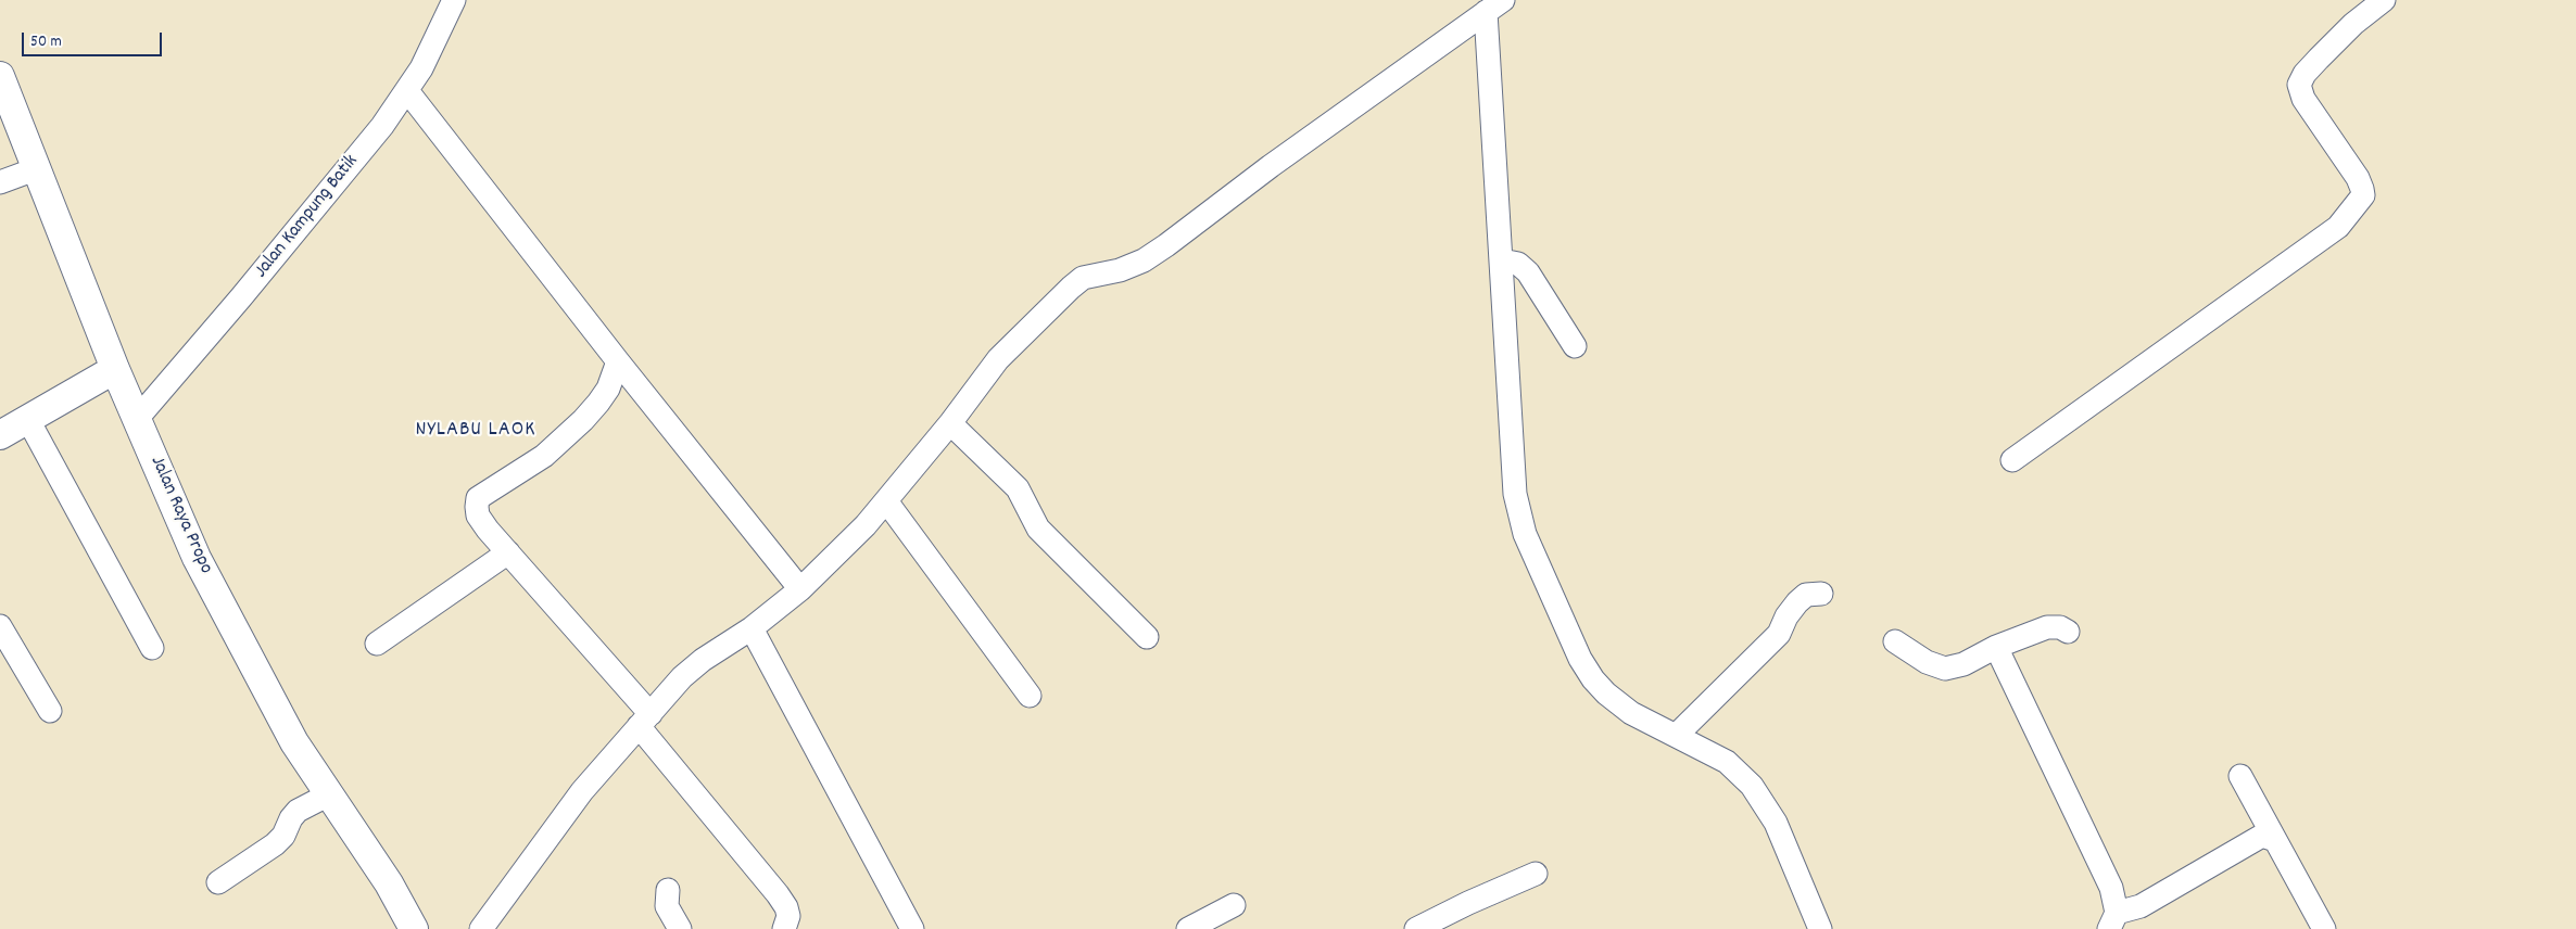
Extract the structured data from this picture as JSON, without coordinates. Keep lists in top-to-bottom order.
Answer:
{
  "streets": {
    "main road": ["Jalan Raya Propo"],
    "street": ["Jalan Kampung Batik"]
  },
  "crossings": [
    ["Jalan Kampung Batik", "Jalan Raya Propo"]
  ],
  "districts": ["NYLABU LAOK"],
  "scale_bar": "50 m"
}
